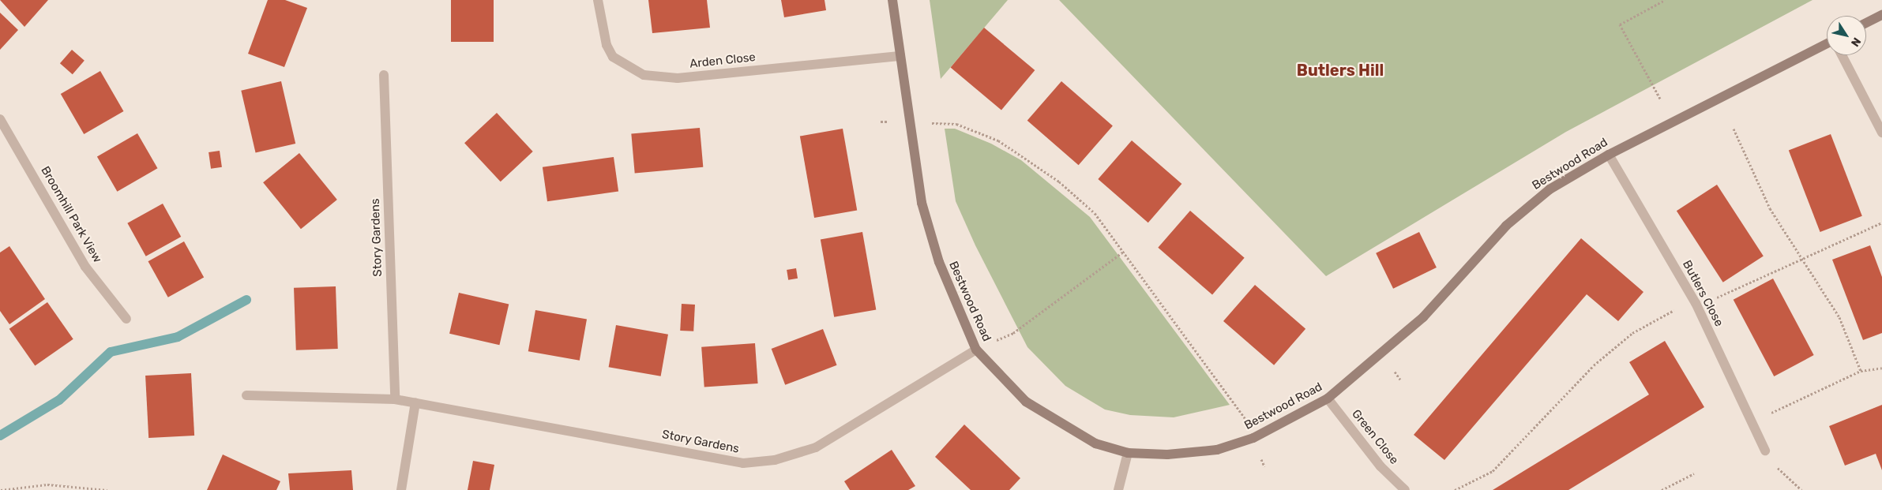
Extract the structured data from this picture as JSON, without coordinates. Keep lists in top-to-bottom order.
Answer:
{
  "streets": {
    "street": [
      "Arden Close",
      "Bestwood Road",
      "Broomhill Park View",
      "Story Gardens",
      "Butlers Close",
      "Green Close"
    ]
  },
  "crossings": [
    ["Arden Close", "Bestwood Road"],
    ["Bestwood Road", "Story Gardens"],
    ["Bestwood Road", "Butlers Close"],
    ["Bestwood Road", "Green Close"]
  ],
  "districts": ["Butlers Hill"],
  "north": "bottom right"
}
